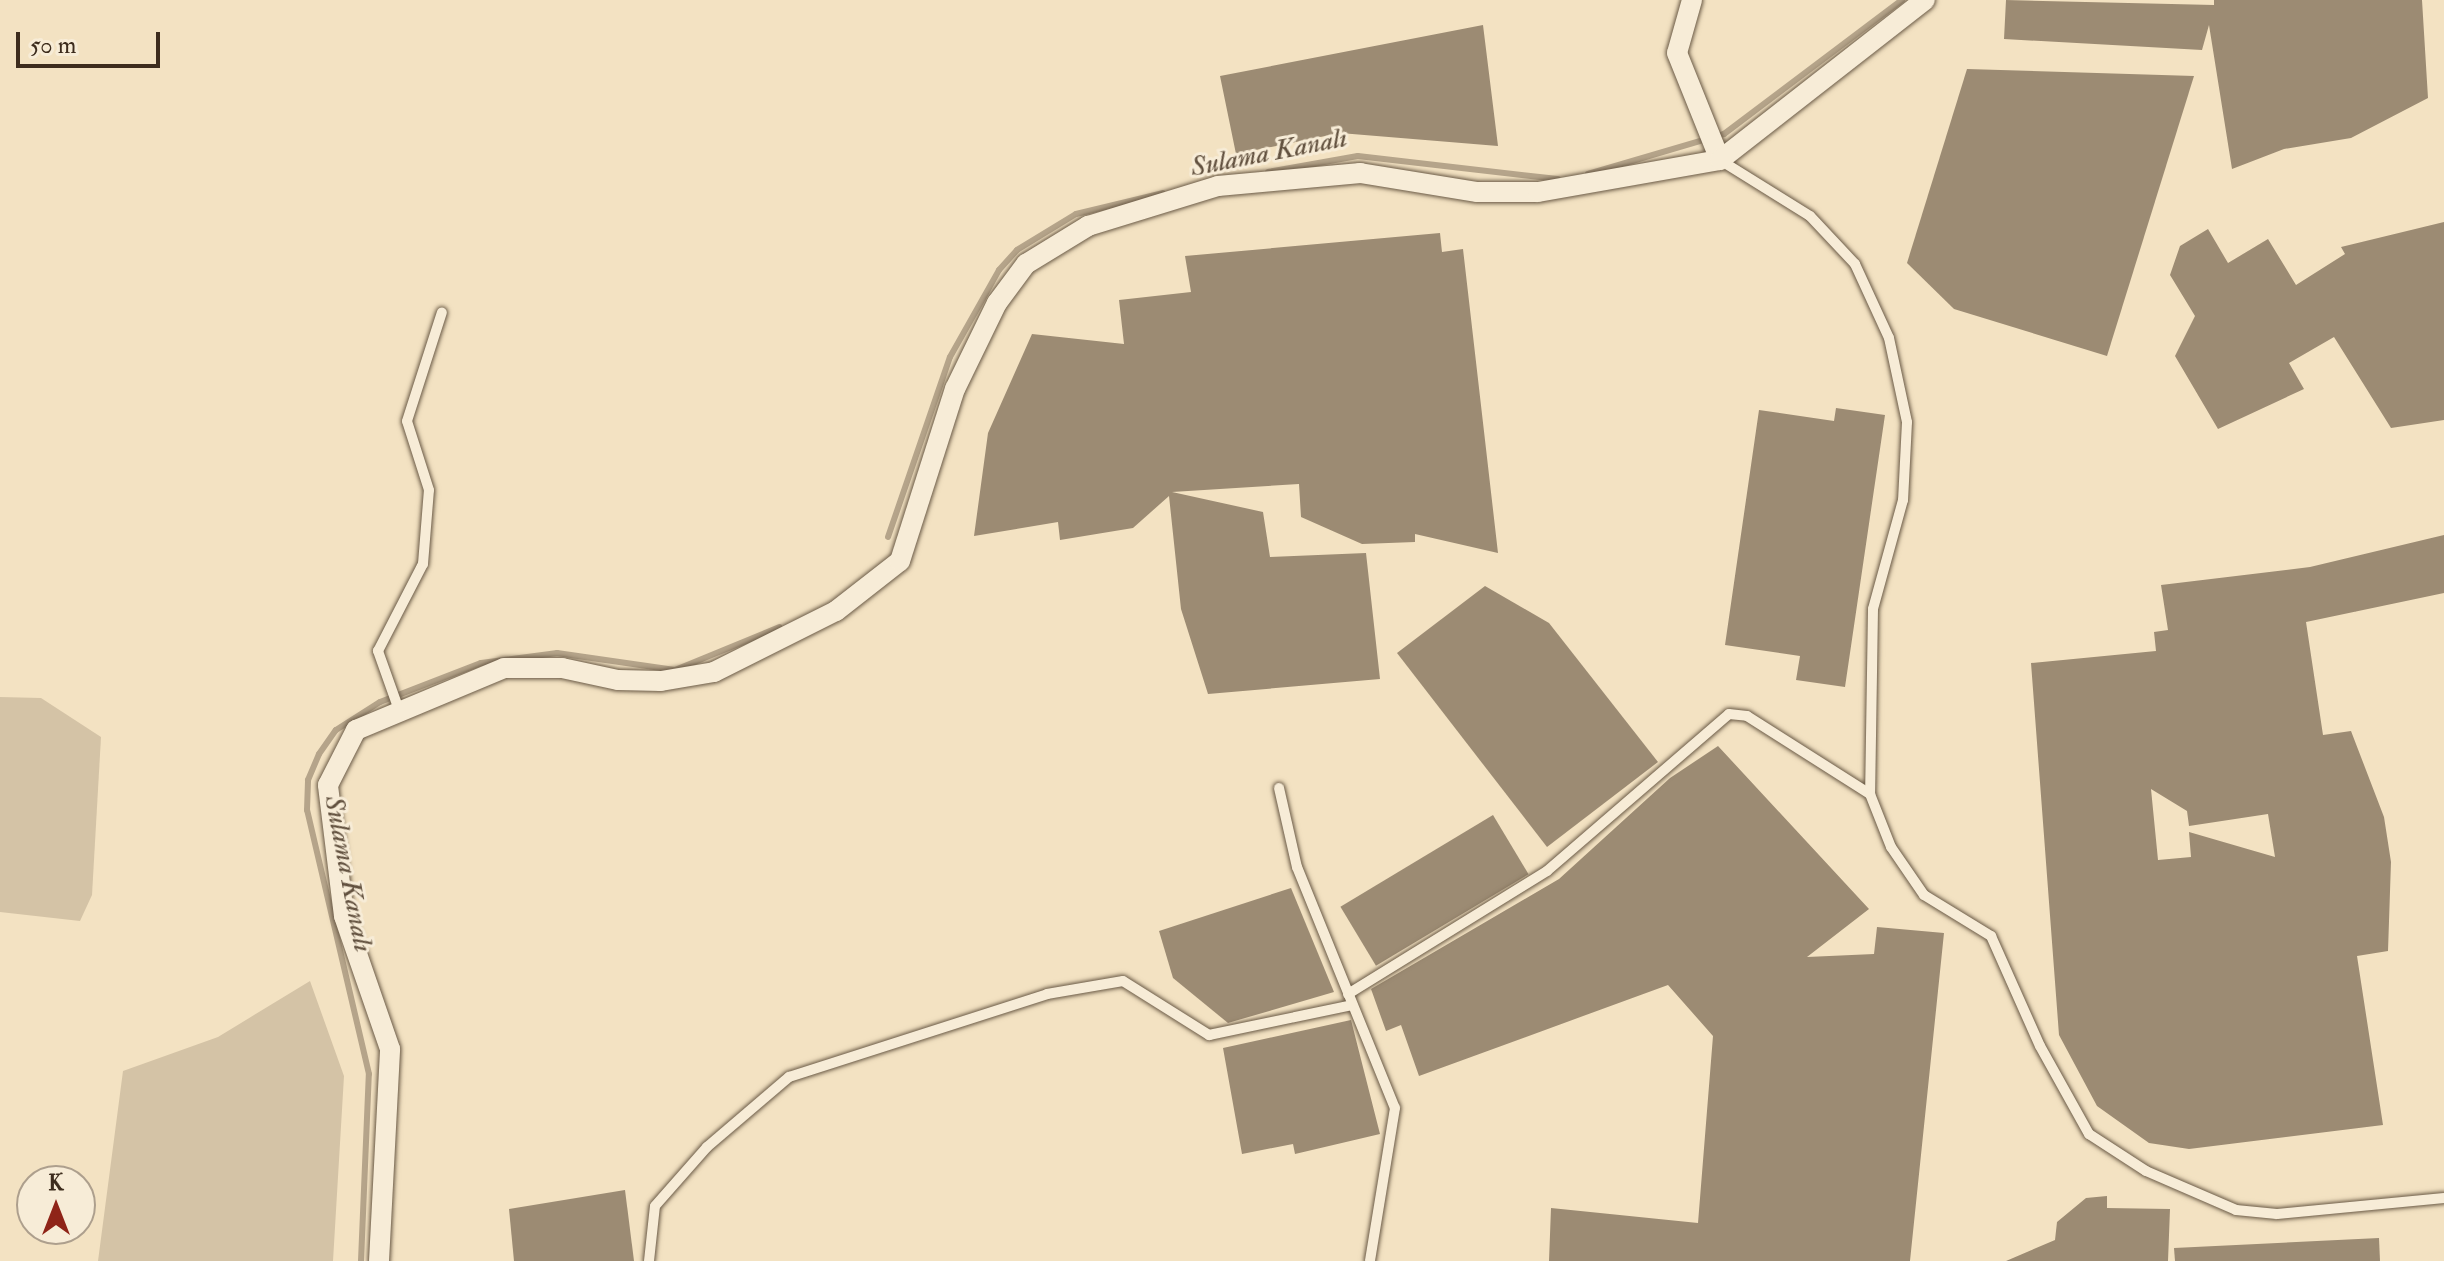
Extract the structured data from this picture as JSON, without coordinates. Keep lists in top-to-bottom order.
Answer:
{
  "water": ["Sulama Kanalı"],
  "scale_bar": "50 m",
  "north": "top"
}
